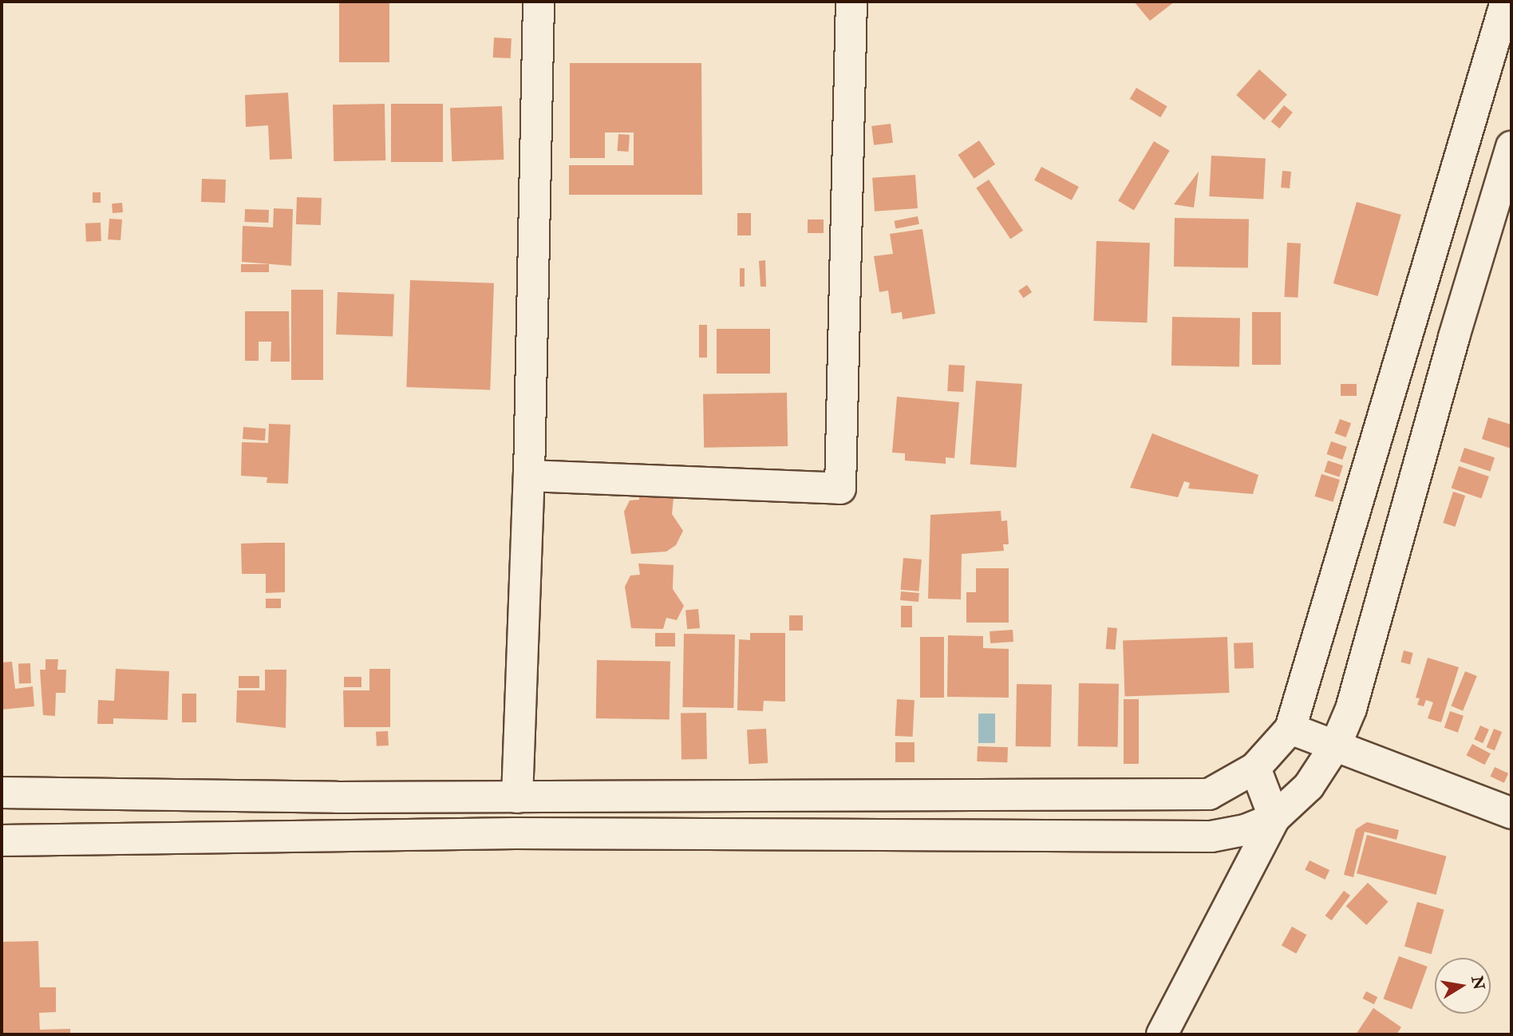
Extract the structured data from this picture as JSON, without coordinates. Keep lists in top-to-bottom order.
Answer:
{
  "north": "right"
}
